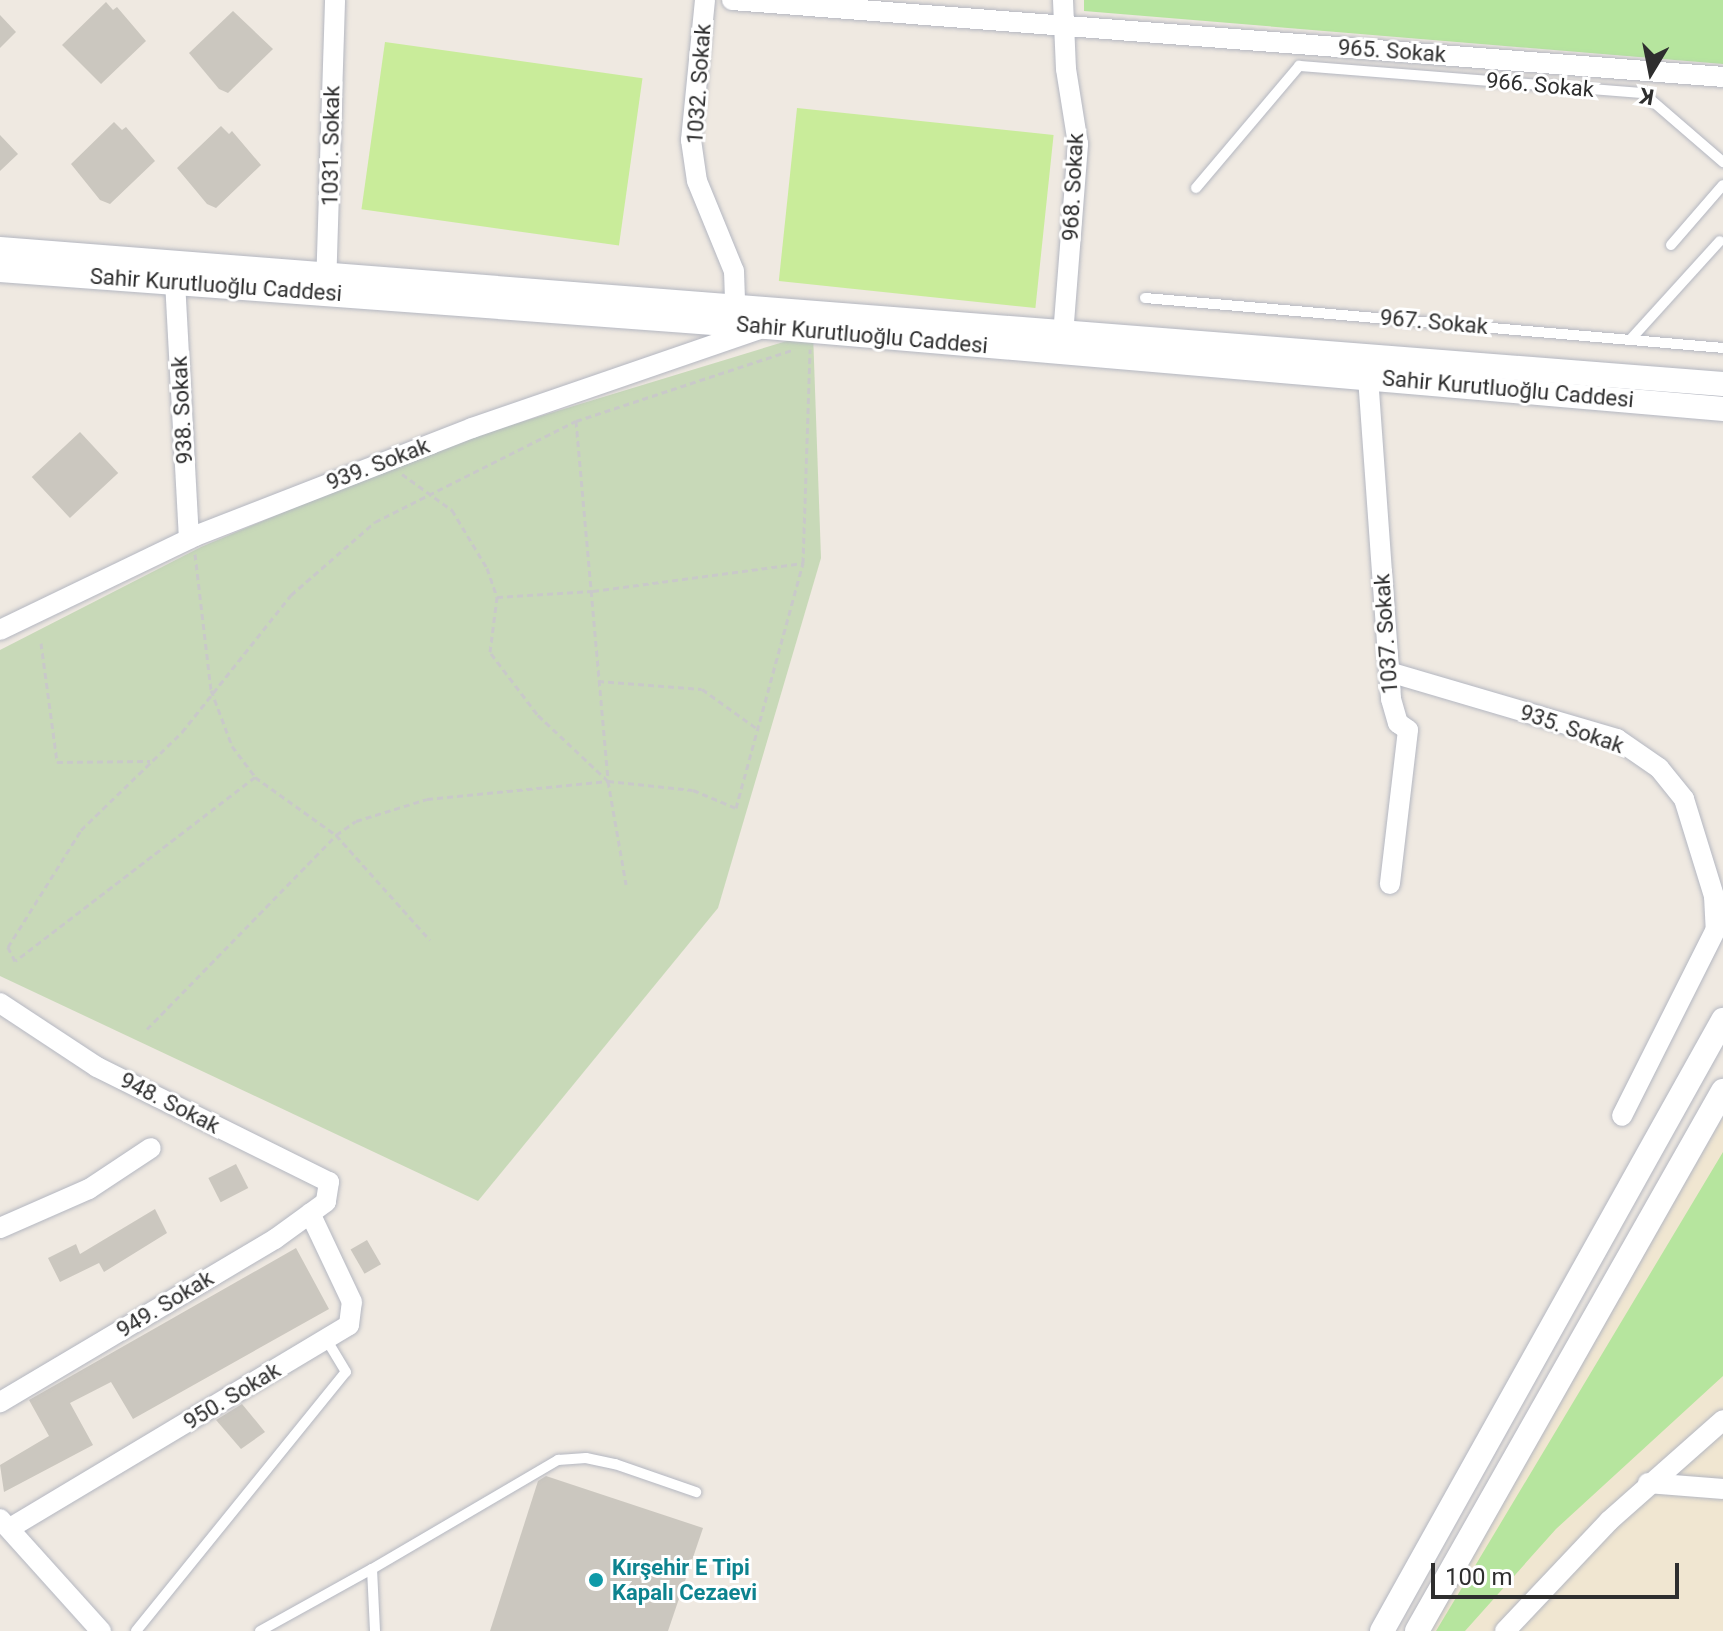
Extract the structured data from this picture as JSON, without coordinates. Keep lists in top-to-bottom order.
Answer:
{
  "streets": {
    "street": [
      "965. Sokak",
      "1032. Sokak",
      "1031. Sokak",
      "968. Sokak",
      "Sahir Kurutluoğlu Caddesi",
      "938. Sokak",
      "939. Sokak",
      "1037. Sokak",
      "935. Sokak",
      "948. Sokak",
      "949. Sokak",
      "950. Sokak"
    ],
    "lane": ["966. Sokak", "967. Sokak"]
  },
  "crossings": [
    ["965. Sokak", "968. Sokak"],
    ["1032. Sokak", "Sahir Kurutluoğlu Caddesi"],
    ["1031. Sokak", "Sahir Kurutluoğlu Caddesi"],
    ["968. Sokak", "Sahir Kurutluoğlu Caddesi"],
    ["Sahir Kurutluoğlu Caddesi", "938. Sokak"],
    ["Sahir Kurutluoğlu Caddesi", "939. Sokak"],
    ["Sahir Kurutluoğlu Caddesi", "1037. Sokak"],
    ["938. Sokak", "939. Sokak"],
    ["1037. Sokak", "935. Sokak"],
    ["948. Sokak", "949. Sokak"],
    ["948. Sokak", "950. Sokak"],
    ["949. Sokak", "950. Sokak"]
  ],
  "places": ["Kırşehir E Tipi Kapalı Cezaevi"],
  "scale_bar": "100 m",
  "north": "bottom"
}
